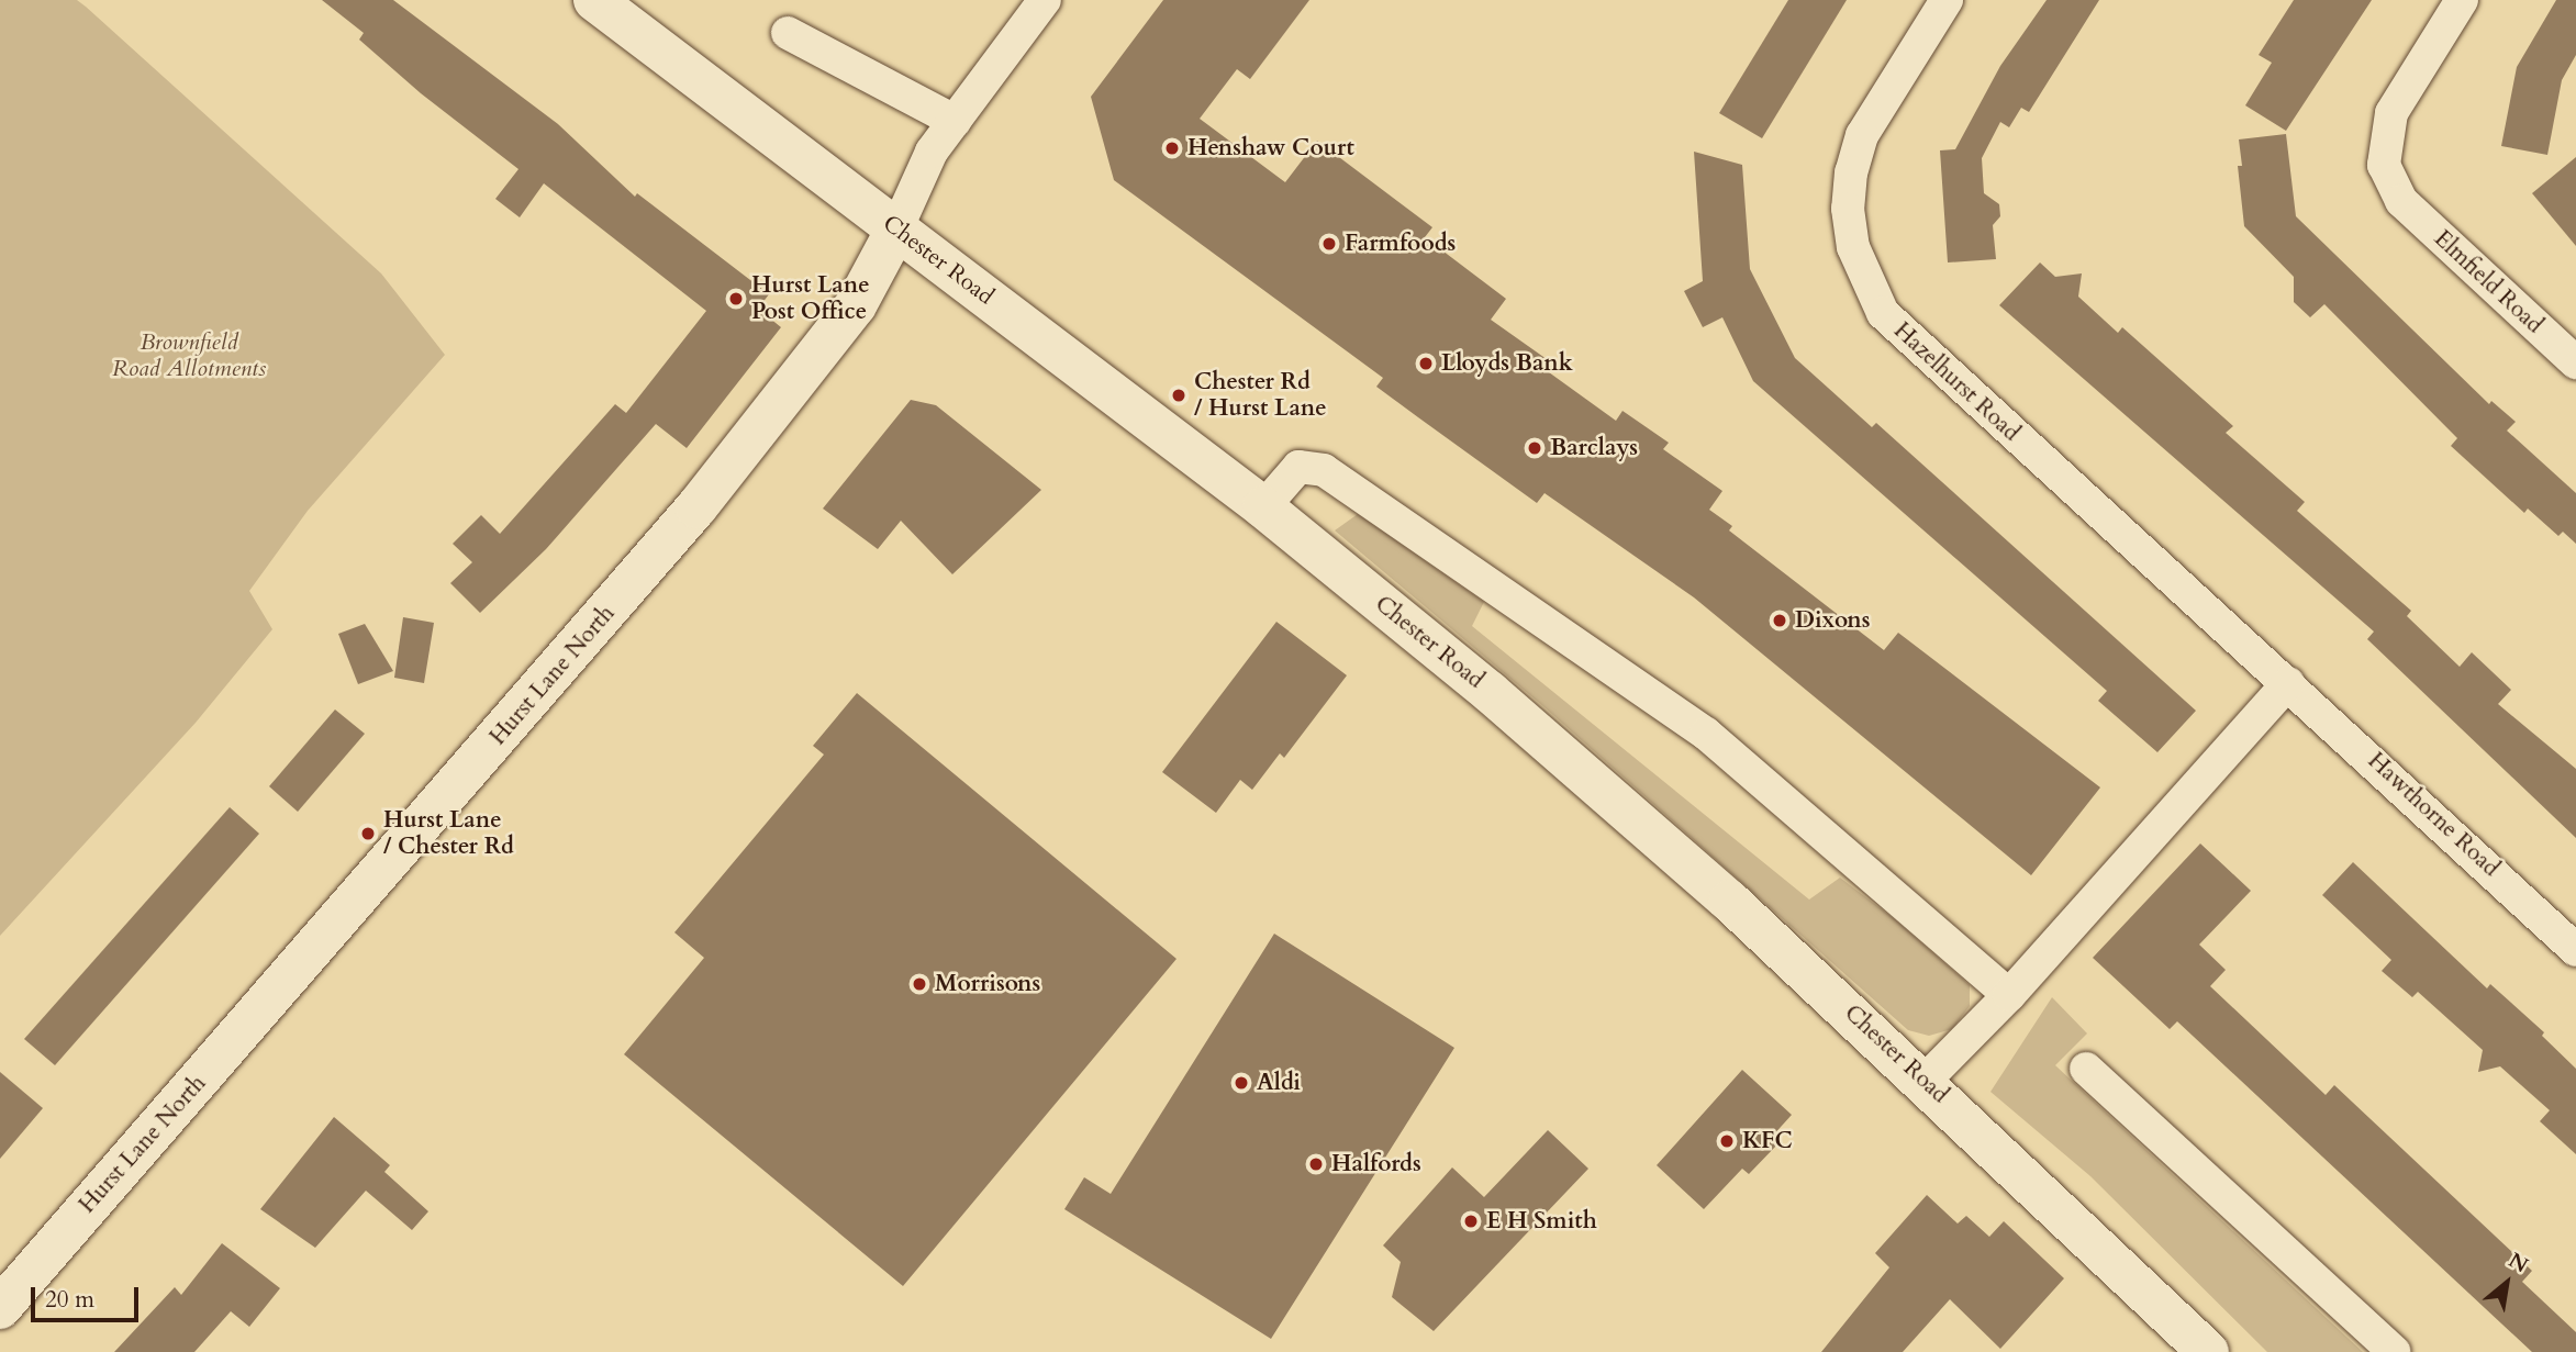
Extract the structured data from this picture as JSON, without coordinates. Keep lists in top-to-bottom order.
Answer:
{
  "streets": {
    "main road": ["Chester Road", "Hurst Lane North"],
    "street": ["Elmfield Road", "Hazelhurst Road", "Hawthorne Road"]
  },
  "crossings": [
    ["Chester Road", "Hurst Lane North"],
    ["Hazelhurst Road", "Hawthorne Road"]
  ],
  "parks": ["Brownfield Road Allotments"],
  "places": [
    "Henshaw Court",
    "Farmfoods",
    "Hurst Lane Post Office",
    "Lloyds Bank",
    "Chester Rd / Hurst Lane",
    "Barclays",
    "Dixons",
    "Hurst Lane / Chester Rd",
    "Morrisons",
    "Aldi",
    "KFC",
    "Halfords",
    "E H Smith"
  ],
  "scale_bar": "20 m",
  "north": "top right"
}
